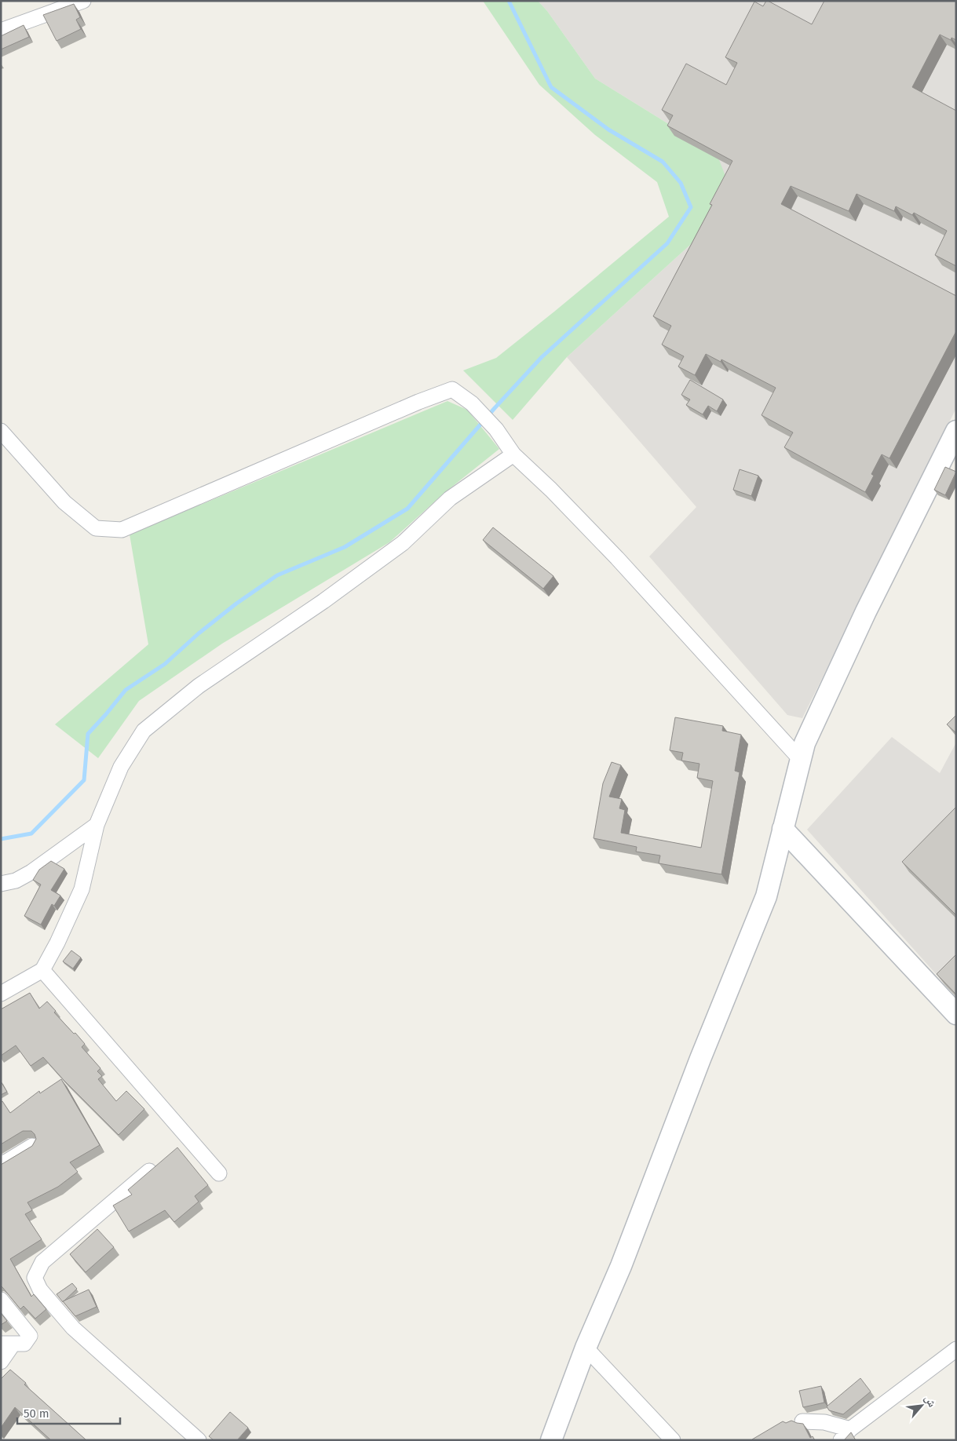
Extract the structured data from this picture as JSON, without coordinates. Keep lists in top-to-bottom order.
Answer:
{
  "scale_bar": "50 m",
  "north": "top right"
}
